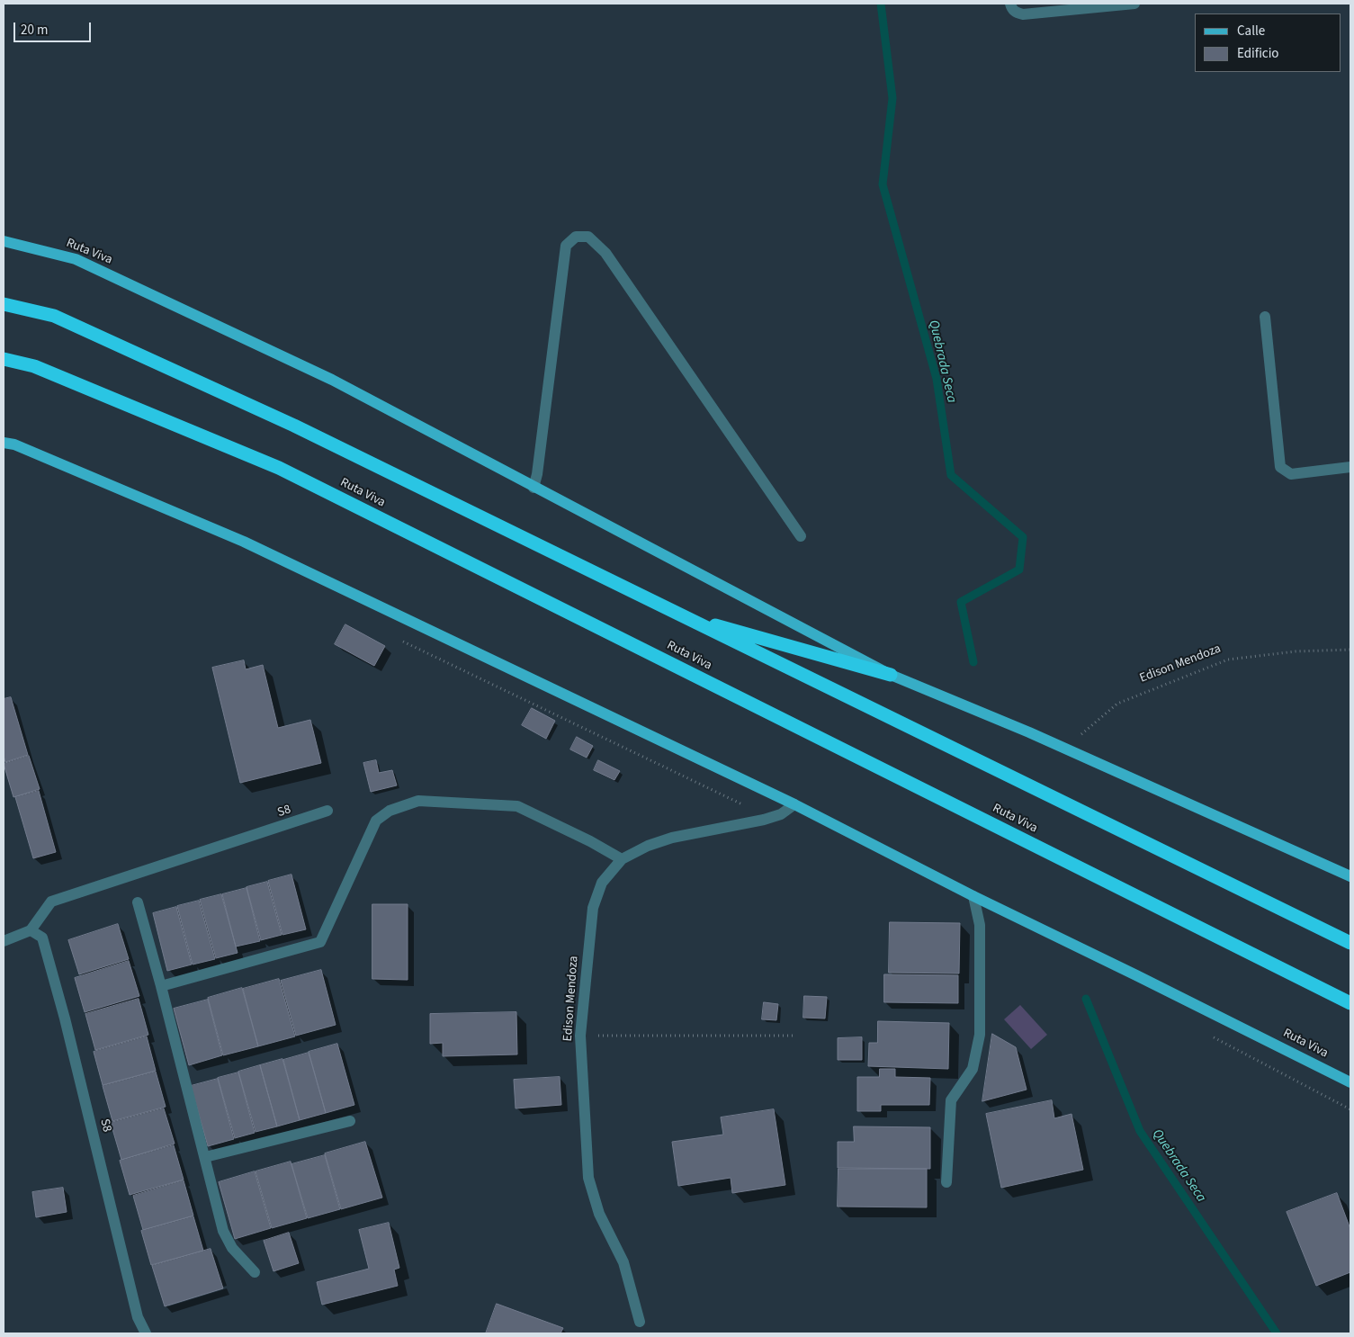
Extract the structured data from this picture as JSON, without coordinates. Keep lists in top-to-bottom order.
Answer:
{
  "streets": {
    "highway": ["Ruta Viva"],
    "street": ["Edison Mendoza", "S8"]
  },
  "crossings": [
    ["Ruta Viva", "Edison Mendoza"]
  ],
  "water": ["Quebrada Seca"],
  "legend": ["Calle", "Edificio"],
  "scale_bar": "20 m"
}
